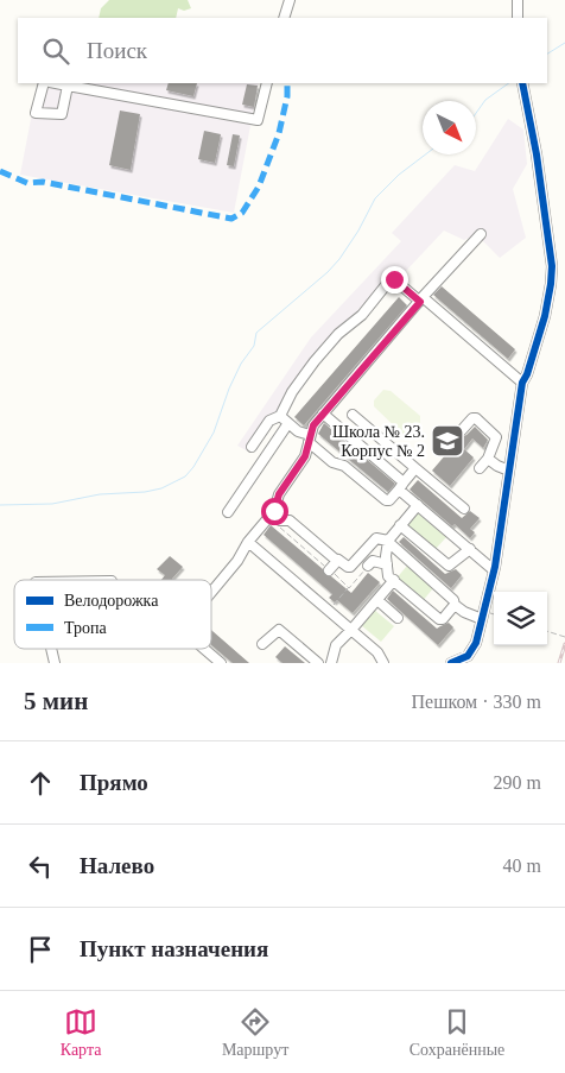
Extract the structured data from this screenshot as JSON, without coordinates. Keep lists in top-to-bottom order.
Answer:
{
  "places": {
    "school or university": ["Школа № 23. Корпус № 2"]
  },
  "legend": ["Велодорожка", "Тропа"],
  "north": "bottom right",
  "page": {
    "search": "Поиск",
    "heading": ["5 мин", "Пешком · 330 m"],
    "list": [
      ["Прямо", "290 m"],
      ["Налево", "40 m"],
      "Пункт назначения"
    ],
    "nav": ["Карта", "Маршрут", "Сохранённые"]
  }
}
